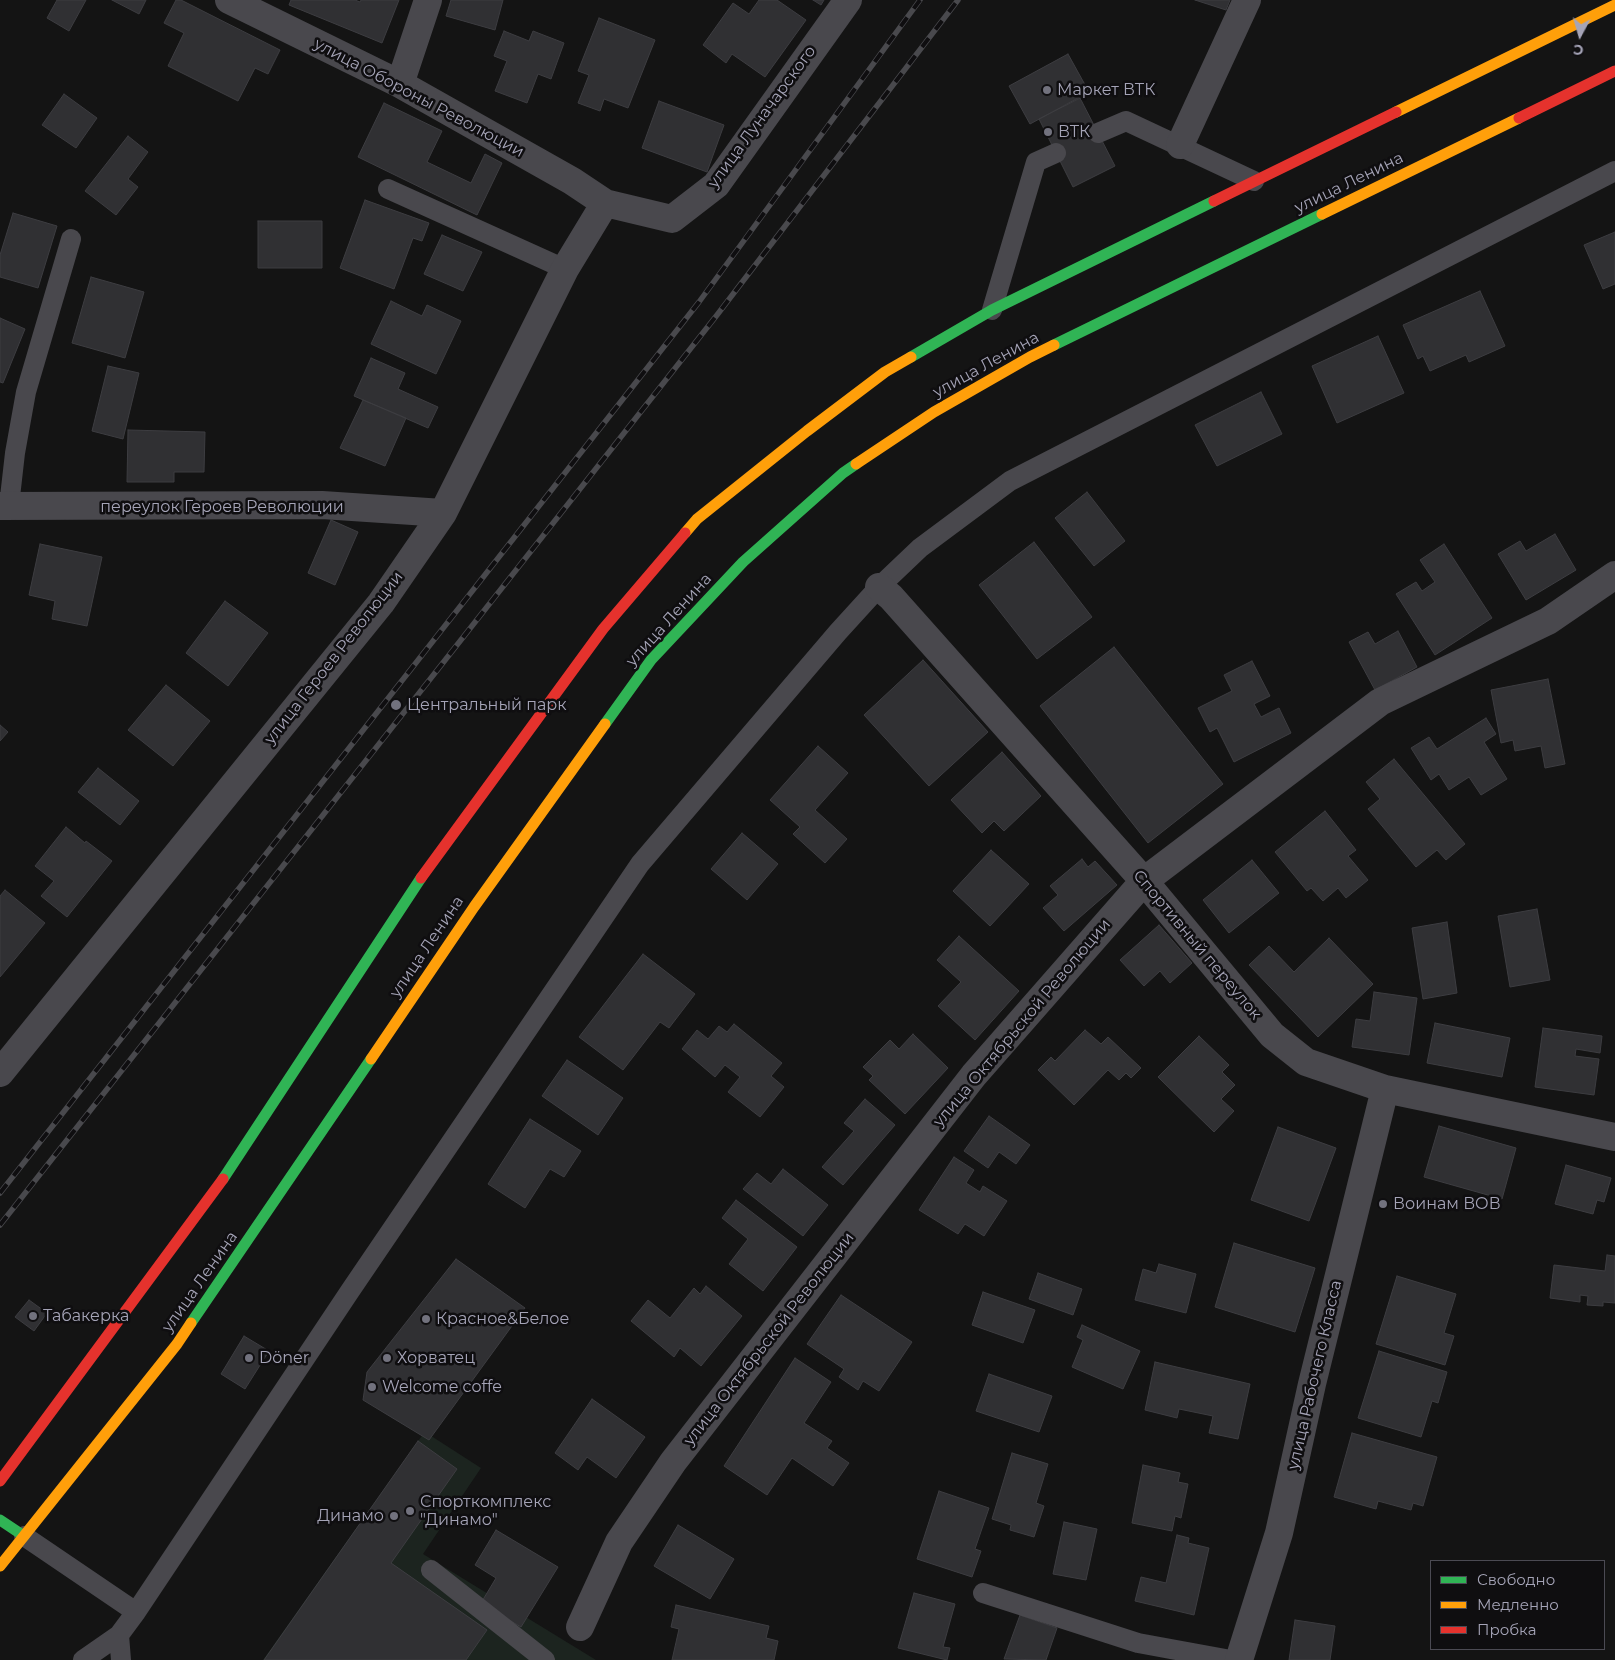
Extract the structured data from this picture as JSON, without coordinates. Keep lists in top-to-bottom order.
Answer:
{
  "streets": {
    "main road": ["улица Ленина"],
    "street": [
      "улица Обороны Революции",
      "улица Луначарского",
      "переулок Героев Революции",
      "улица Героев Революции",
      "Спортивный переулок",
      "улица Октябрьской Революции",
      "улица Рабочего Класса"
    ]
  },
  "crossings": [
    ["улица Обороны Революции", "улица Луначарского"],
    ["улица Обороны Революции", "улица Героев Революции"],
    ["улица Луначарского", "улица Героев Революции"],
    ["переулок Героев Революции", "улица Героев Революции"],
    ["Спортивный переулок", "улица Октябрьской Революции"],
    ["Спортивный переулок", "улица Рабочего Класса"]
  ],
  "places": [
    "Маркет ВТК",
    "ВТК",
    "Центральный парк",
    "Воинам ВОВ",
    "Табакерка",
    "Красное&Белое",
    "Döner",
    "Хорватец",
    "Welcome coffe",
    "Спорткомплекс \"Динамо\"",
    "Динамо"
  ],
  "legend": ["Свободно", "Медленно", "Пробка"],
  "north": "bottom"
}
